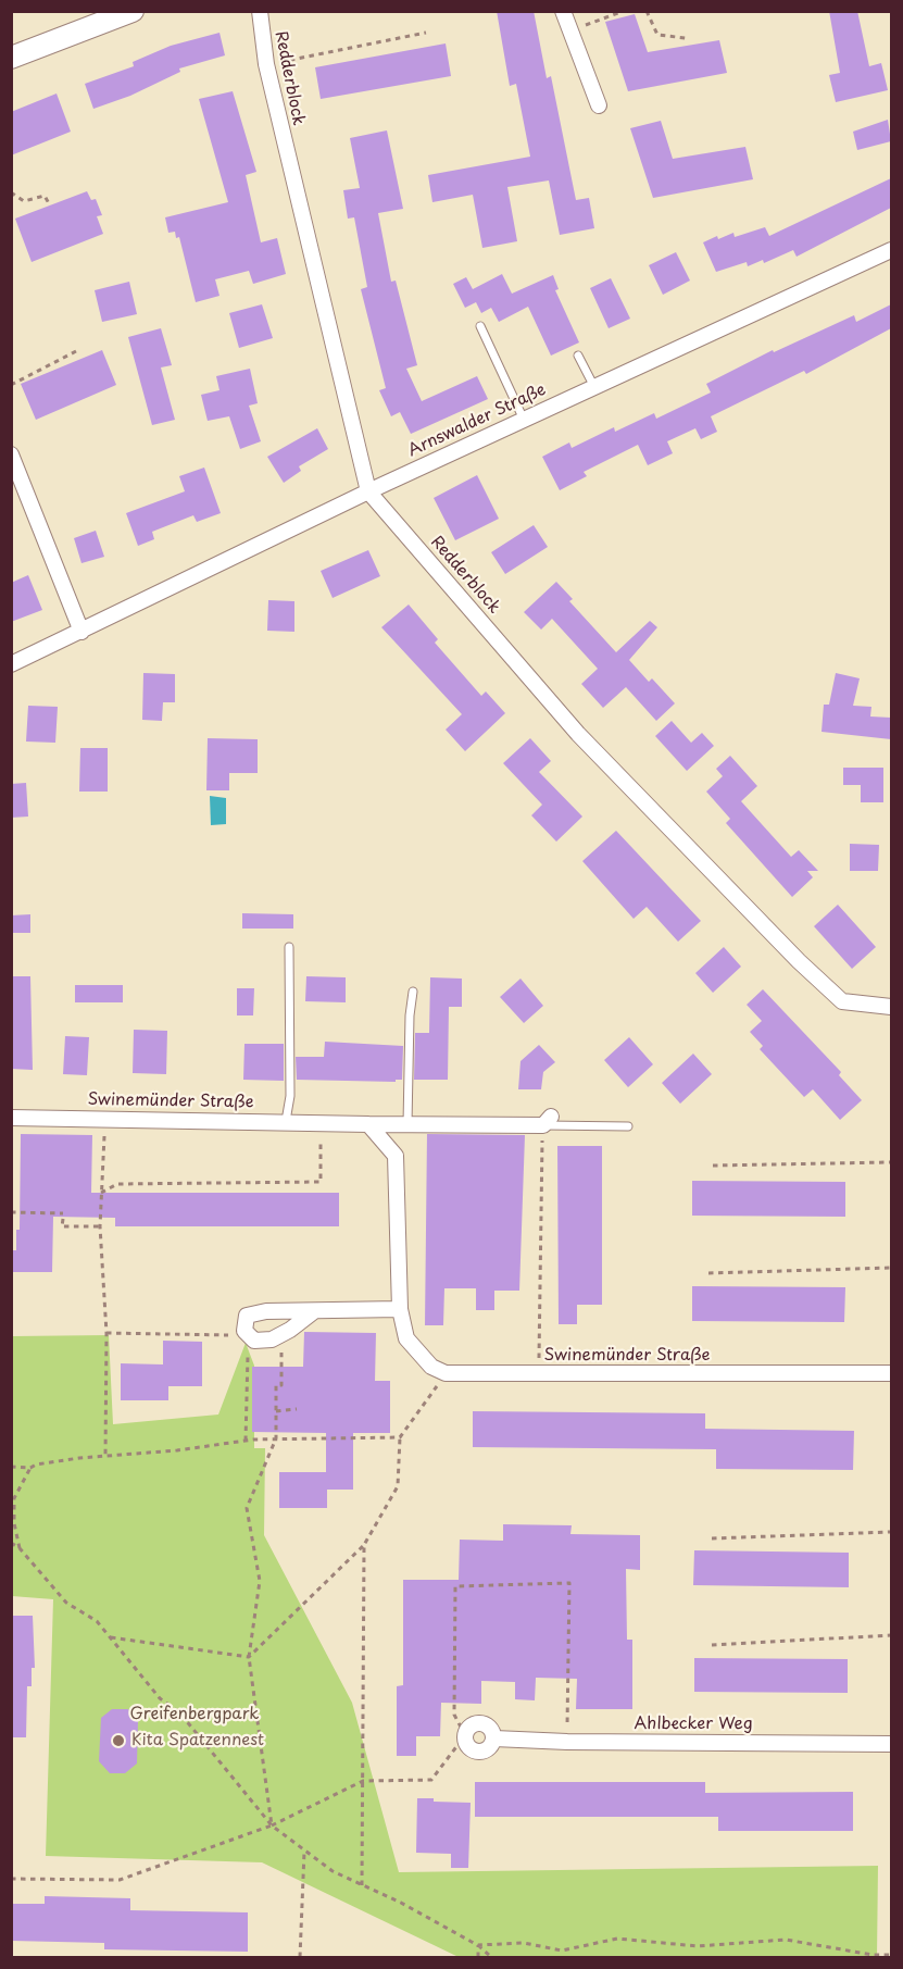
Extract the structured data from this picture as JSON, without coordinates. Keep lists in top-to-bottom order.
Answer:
{
  "streets": {
    "street": [
      "Redderblock",
      "Arnswalder Straße",
      "Swinemünder Straße",
      "Ahlbecker Weg"
    ]
  },
  "crossings": [
    ["Redderblock", "Arnswalder Straße"]
  ],
  "parks": ["Greifenbergpark"],
  "places": ["Kita Spatzennest"]
}
